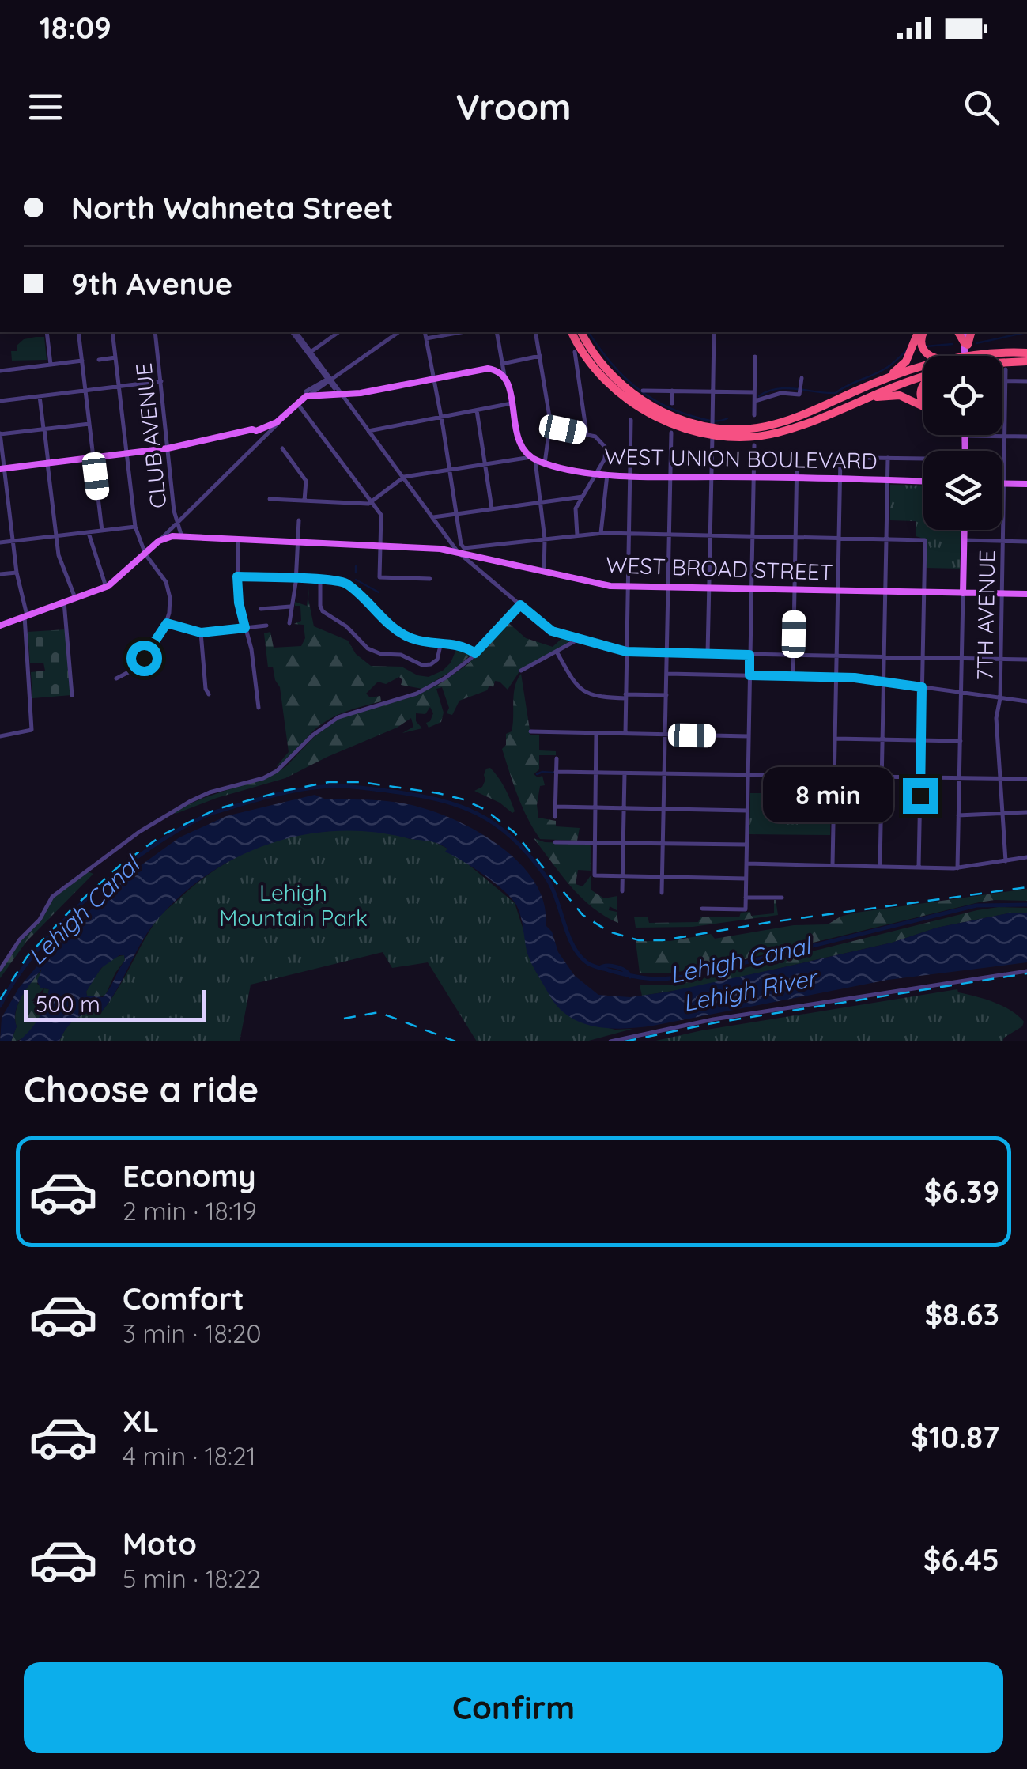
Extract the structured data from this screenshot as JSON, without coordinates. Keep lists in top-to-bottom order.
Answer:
{
  "streets": {
    "main road": ["WEST UNION BOULEVARD", "WEST BROAD STREET"],
    "street": ["CLUB AVENUE", "7TH AVENUE"]
  },
  "crossings": [
    ["CLUB AVENUE", "WEST BROAD STREET"],
    ["WEST BROAD STREET", "7TH AVENUE"]
  ],
  "water": ["Lehigh Canal", "Lehigh River"],
  "parks": ["Lehigh Mountain Park"],
  "scale_bar": "500 m",
  "page": {
    "status": "18:09",
    "header": "Vroom",
    "banner": ["North Wahneta Street", "9th Avenue"],
    "bubble": "8 min",
    "scale": "500 m",
    "heading": "Choose a ride",
    "list": [
      {
        "name": "Economy",
        "note": "2 min · 18:19",
        "value": "$6.39"
      },
      {
        "name": "Comfort",
        "note": "3 min · 18:20",
        "value": "$8.63"
      },
      {
        "name": "XL",
        "note": "4 min · 18:21",
        "value": "$10.87"
      },
      {
        "name": "Moto",
        "note": "5 min · 18:22",
        "value": "$6.45"
      }
    ],
    "buttons": "Confirm"
  }
}
